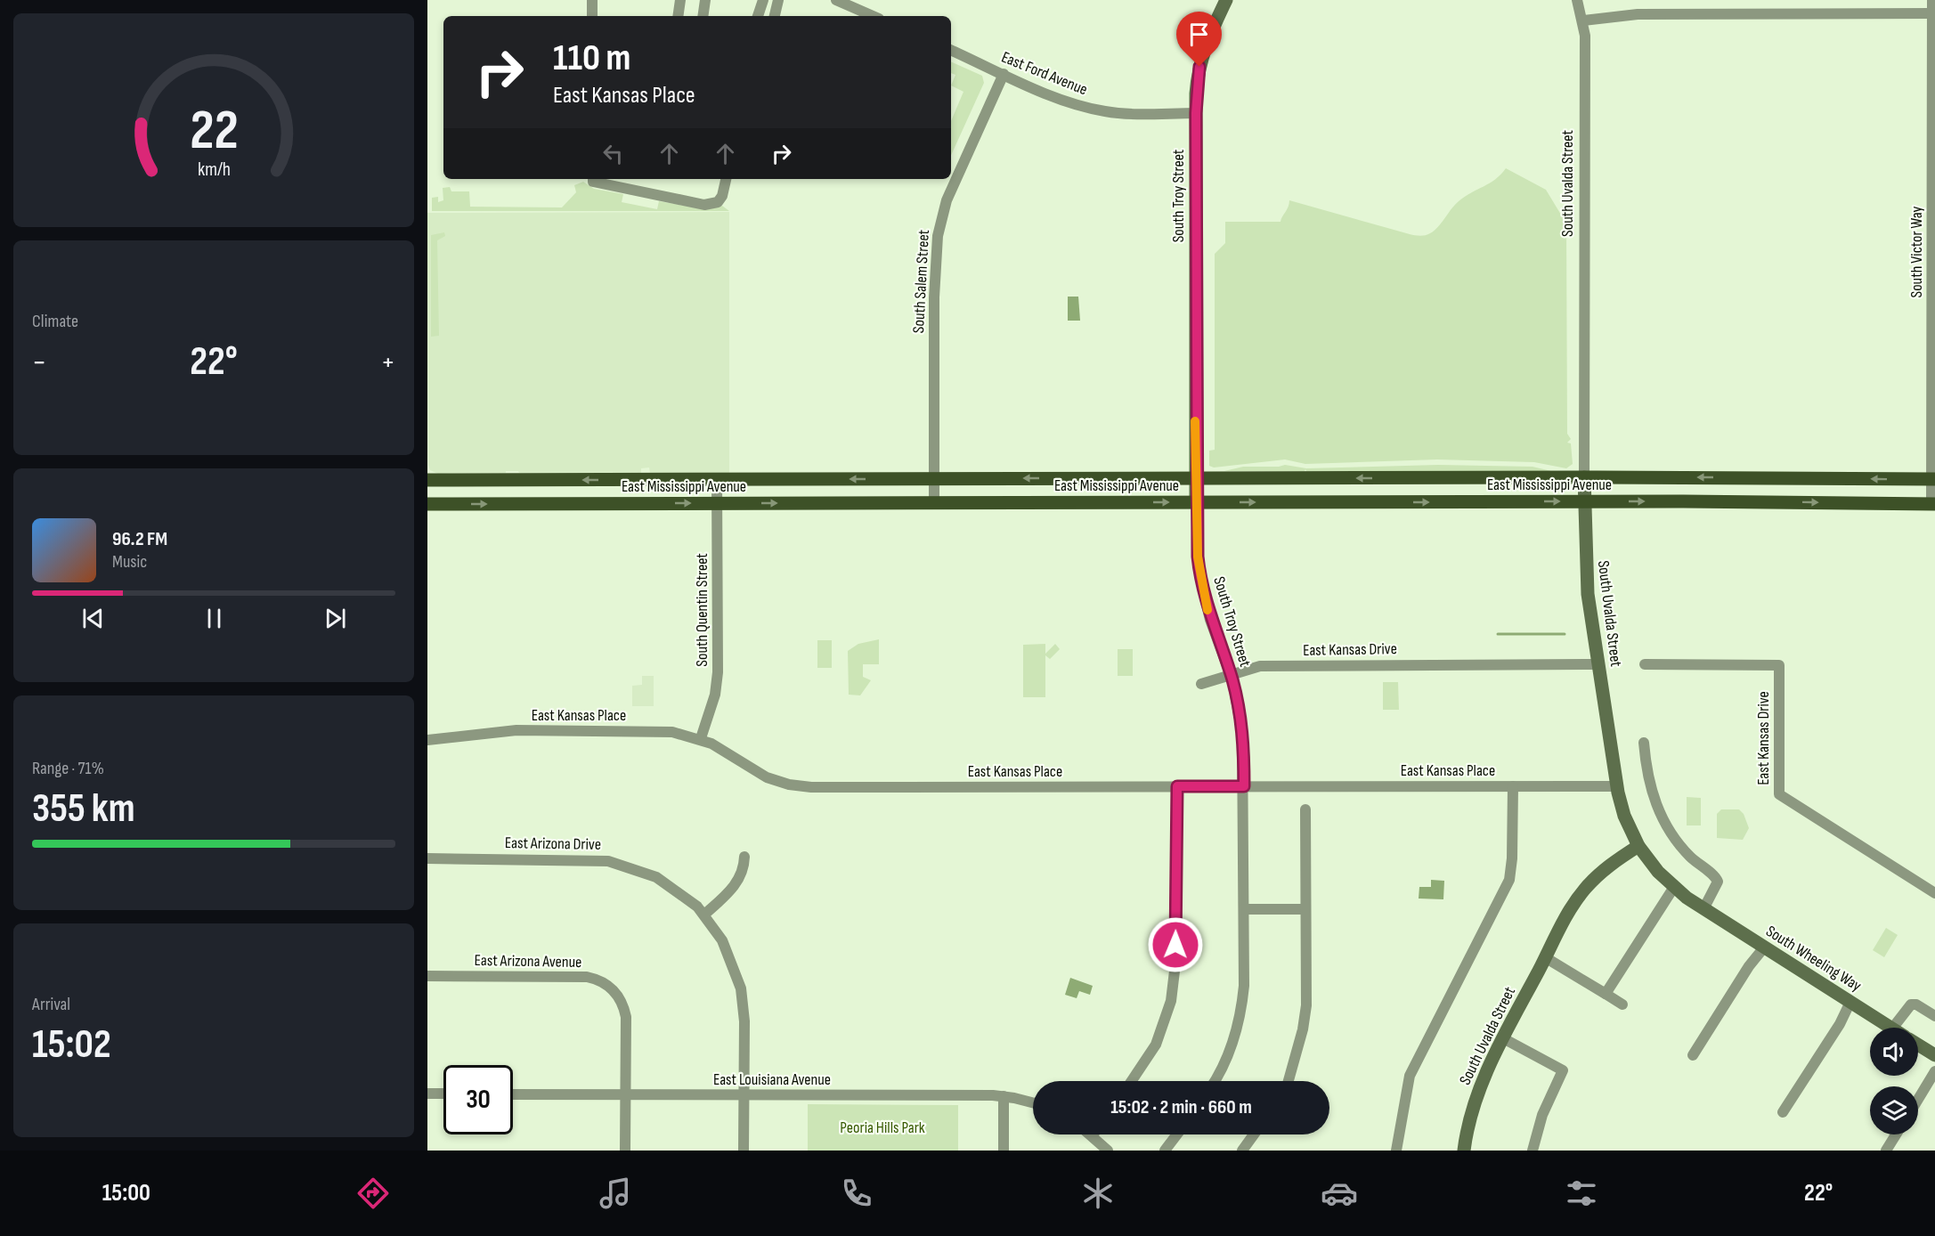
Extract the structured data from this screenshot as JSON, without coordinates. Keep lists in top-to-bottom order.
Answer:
{
  "streets": {
    "main road": ["East Mississippi Avenue"],
    "street": [
      "East Ford Avenue",
      "South Uvalda Street",
      "South Troy Street",
      "South Victor Way",
      "South Salem Street",
      "South Quentin Street",
      "East Kansas Drive",
      "East Kansas Place",
      "East Arizona Drive",
      "South Wheeling Way",
      "East Arizona Avenue",
      "East Louisiana Avenue"
    ]
  },
  "crossings": [
    ["East Ford Avenue", "South Troy Street"],
    ["East Ford Avenue", "South Salem Street"],
    ["South Uvalda Street", "East Mississippi Avenue"],
    ["South Uvalda Street", "East Kansas Drive"],
    ["South Uvalda Street", "East Kansas Place"],
    ["South Uvalda Street", "South Wheeling Way"],
    ["South Troy Street", "East Mississippi Avenue"],
    ["South Troy Street", "East Kansas Drive"],
    ["South Troy Street", "East Kansas Place"],
    ["South Victor Way", "East Mississippi Avenue"],
    ["South Salem Street", "East Mississippi Avenue"],
    ["East Mississippi Avenue", "South Quentin Street"],
    ["South Quentin Street", "East Kansas Place"],
    ["East Arizona Drive", "East Louisiana Avenue"],
    ["East Arizona Avenue", "East Louisiana Avenue"]
  ],
  "parks": ["Peoria Hills Park"],
  "page": {
    "turn": ["110 m", "East Kansas Place"],
    "tile": [
      "Climate",
      ["Range · 71%", "355 km"],
      ["Arrival", "15:02"]
    ],
    "heat": ["−", "22°", "+"],
    "song": ["96.2 FM", "Music"],
    "limit": "30",
    "trip": "15:02 · 2 min · 660 m",
    "tabs": ["15:00", "22°"],
    "gauge": ["22", "km/h"]
  }
}
